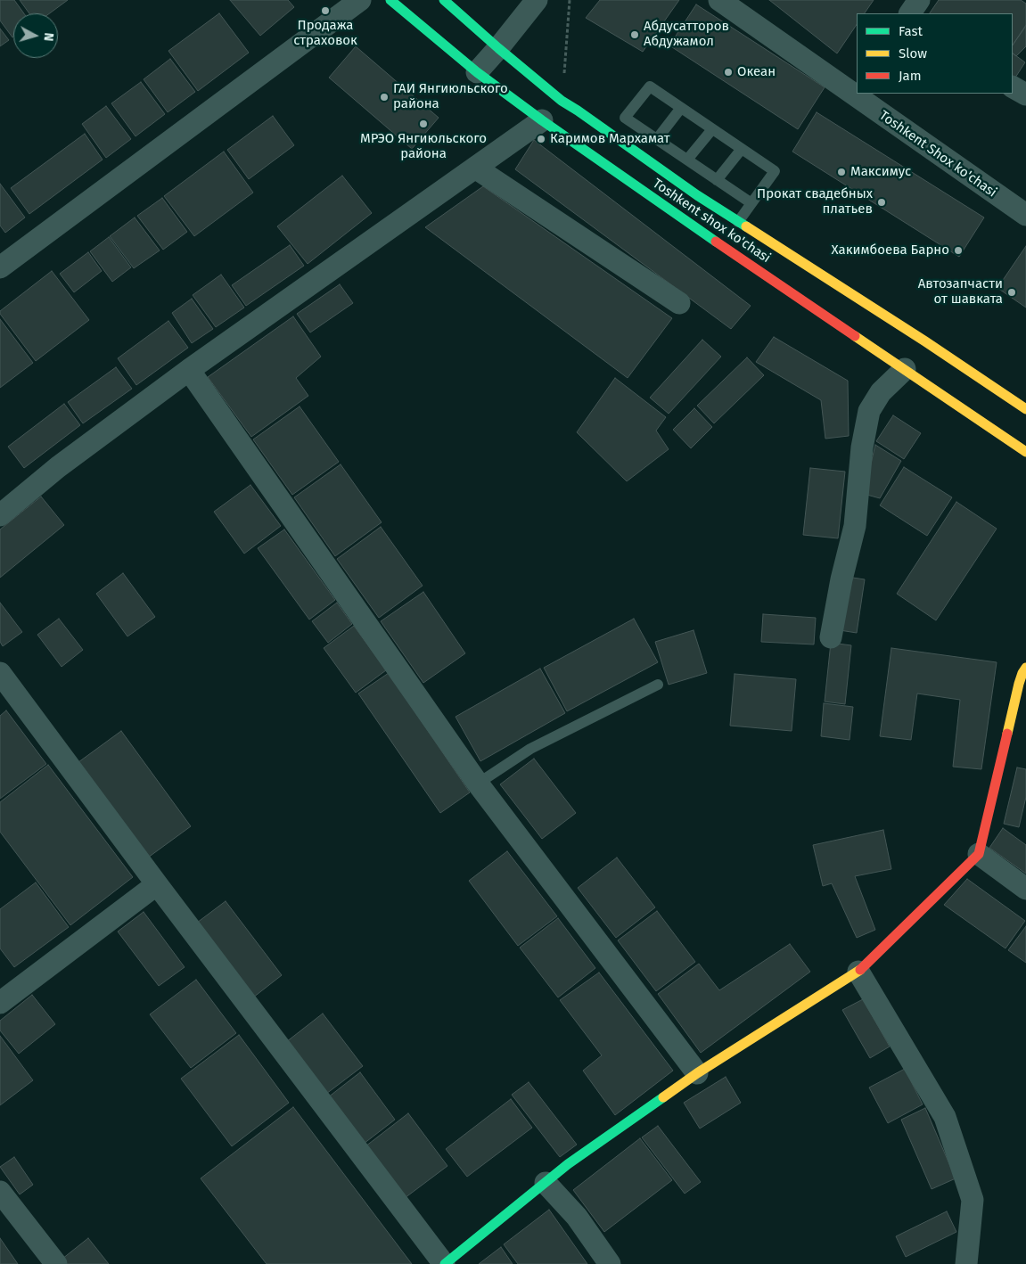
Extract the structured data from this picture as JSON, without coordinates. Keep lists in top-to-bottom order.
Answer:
{
  "streets": {
    "main road": ["Toshkent shox ko'chasi"],
    "street": ["Toshkent Shox ko'chasi"]
  },
  "places": [
    "Продажа страховок",
    "Абдусатторов Абдужамол",
    "Океан",
    "ГАИ Янгиюльского района",
    "МРЭО Янгиюльского района",
    "Каримов Мархамат",
    "Максимус",
    "Прокат свадебных платьев",
    "Хакимбоева Барно",
    "Автозапчасти от шавката"
  ],
  "legend": ["Fast", "Slow", "Jam"],
  "north": "right"
}
